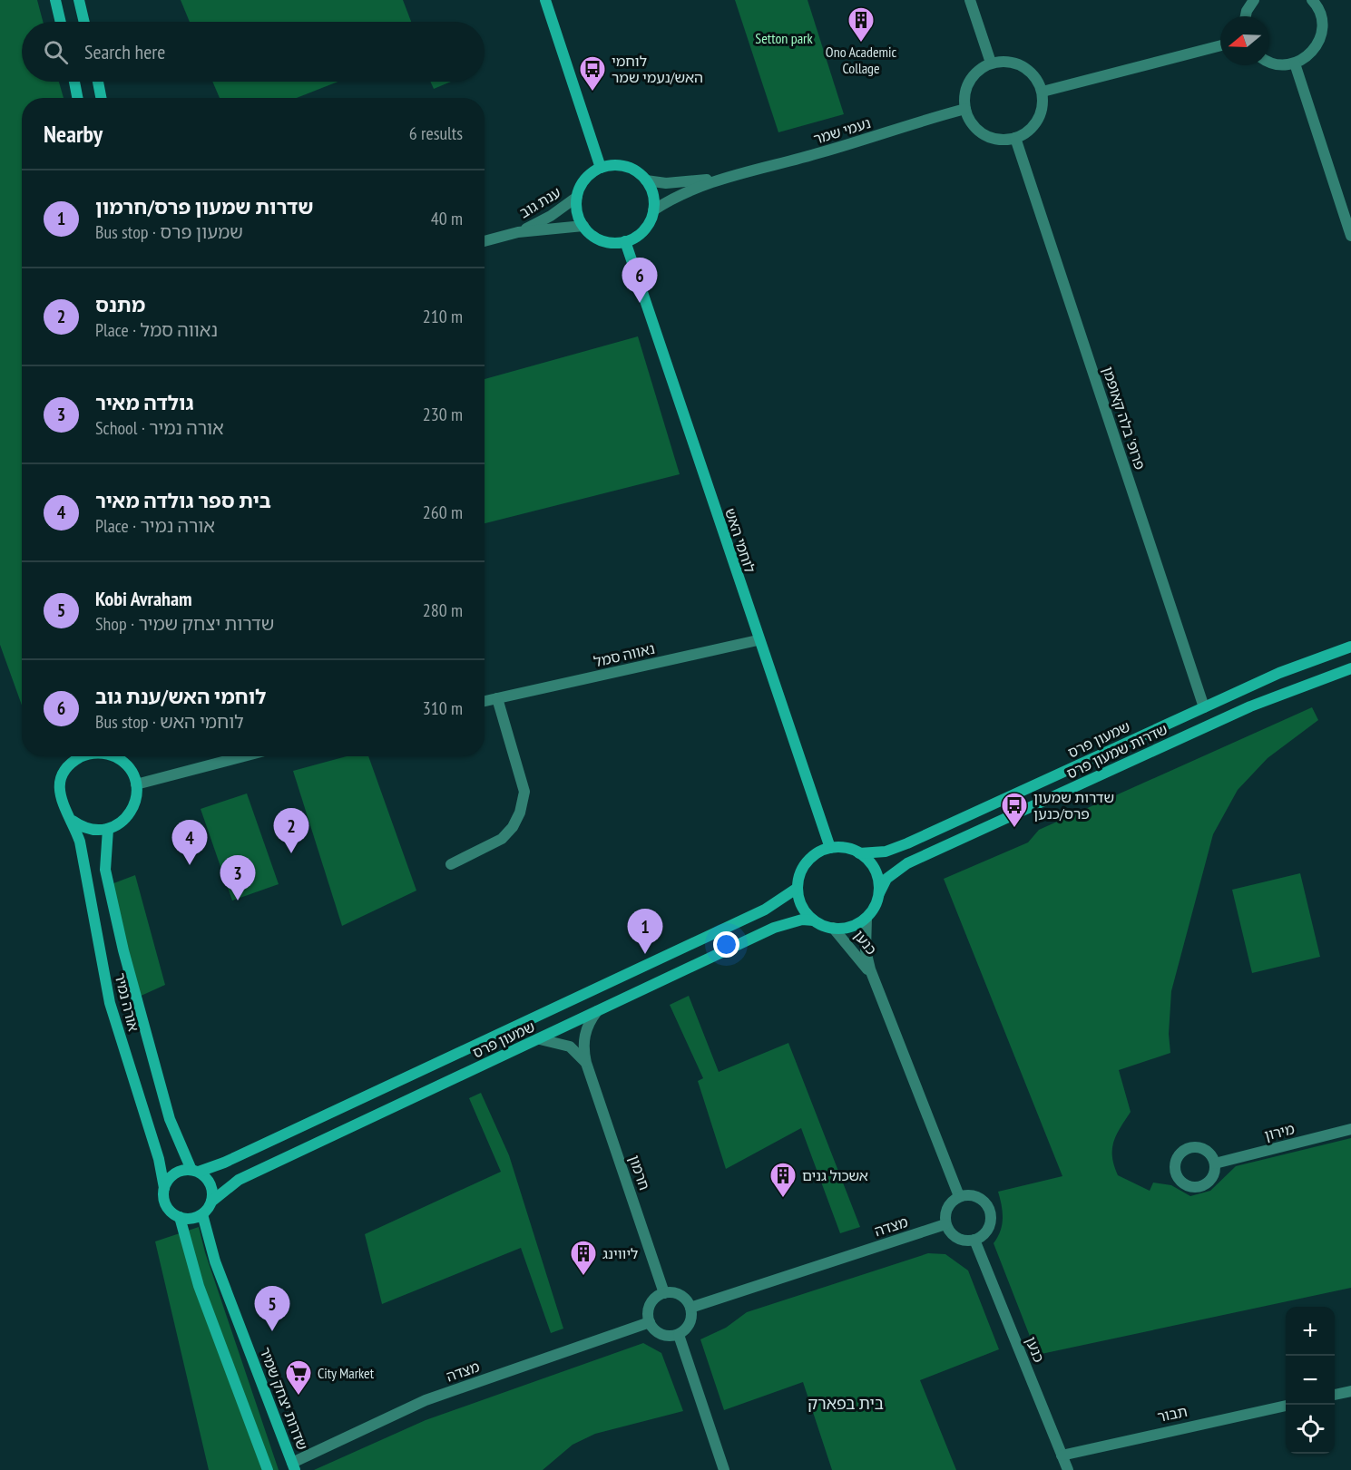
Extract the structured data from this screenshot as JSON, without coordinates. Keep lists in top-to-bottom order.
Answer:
{
  "streets": {
    "street": [
      "נעמי שמר",
      "ענת גוב",
      "פרופ' בלה קאופמן",
      "לוחמי האש",
      "נאווה סמל",
      "שמעון פרס",
      "שדרות שמעון פרס",
      "כנען",
      "אורה נמיר",
      "מירון",
      "חרמון",
      "מצדה",
      "שדרות יצחק שמיר",
      "תבור"
    ]
  },
  "crossings": [
    ["נעמי שמר", "ענת גוב"],
    ["נעמי שמר", "פרופ' בלה קאופמן"],
    ["נעמי שמר", "לוחמי האש"],
    ["ענת גוב", "לוחמי האש"],
    ["פרופ' בלה קאופמן", "שמעון פרס"],
    ["לוחמי האש", "נאווה סמל"],
    ["לוחמי האש", "שמעון פרס"],
    ["לוחמי האש", "שדרות שמעון פרס"],
    ["לוחמי האש", "כנען"],
    ["שמעון פרס", "שדרות שמעון פרס"],
    ["שמעון פרס", "כנען"],
    ["שמעון פרס", "אורה נמיר"],
    ["שמעון פרס", "חרמון"],
    ["שמעון פרס", "שדרות יצחק שמיר"],
    ["שדרות שמעון פרס", "כנען"],
    ["כנען", "מצדה"],
    ["כנען", "תבור"],
    ["אורה נמיר", "שדרות יצחק שמיר"],
    ["חרמון", "מצדה"],
    ["מצדה", "שדרות יצחק שמיר"]
  ],
  "districts": ["בית בפארק"],
  "parks": ["Setton park"],
  "places": {
    "building": ["Ono Academic Collage", "אשכול גנים", "ליווינג"],
    "bus stop": ["לוחמי האש/נעמי שמר", "שדרות שמעון פרס/כנען"],
    "supermarket": ["City Market"]
  },
  "north": "left",
  "page": {
    "search": "Search here",
    "heading": ["Nearby", "6 results"],
    "list": [
      {
        "mark": "1",
        "name": "שדרות שמעון פרס/חרמון",
        "note": "Bus stop · שמעון פרס",
        "value": "40 m"
      },
      {
        "mark": "2",
        "name": "מתנס",
        "note": "Place · נאווה סמל",
        "value": "210 m"
      },
      {
        "mark": "3",
        "name": "גולדה מאיר",
        "note": "School · אורה נמיר",
        "value": "230 m"
      },
      {
        "mark": "4",
        "name": "בית ספר גולדה מאיר",
        "note": "Place · אורה נמיר",
        "value": "260 m"
      },
      {
        "mark": "5",
        "name": "Kobi Avraham",
        "note": "Shop · שדרות יצחק שמיר",
        "value": "280 m"
      },
      {
        "mark": "6",
        "name": "לוחמי האש/ענת גוב",
        "note": "Bus stop · לוחמי האש",
        "value": "310 m"
      }
    ],
    "pins": [
      "6",
      "2",
      "4",
      "3",
      "1",
      "5"
    ],
    "map_buttons": ["+", "−"]
  }
}
